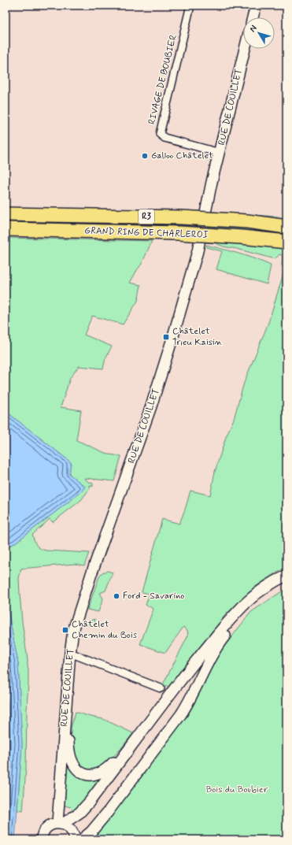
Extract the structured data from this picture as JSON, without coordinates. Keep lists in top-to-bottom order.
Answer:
{
  "streets": {
    "highway": ["R3", "GRAND RING DE CHARLEROI"],
    "main road": ["RUE DE COUILLET"],
    "street": ["RIVAGE DE BOUBIER"]
  },
  "crossings": [
    ["RIVAGE DE BOUBIER", "RUE DE COUILLET"]
  ],
  "parks": ["Bois du Boubier"],
  "places": {
    "other": ["Galloo Châtelet", "Ford - Savarino"],
    "transit": ["Châtelet Trieu Kaisin", "Châtelet Chemin du Bois"]
  },
  "north": "top left"
}
